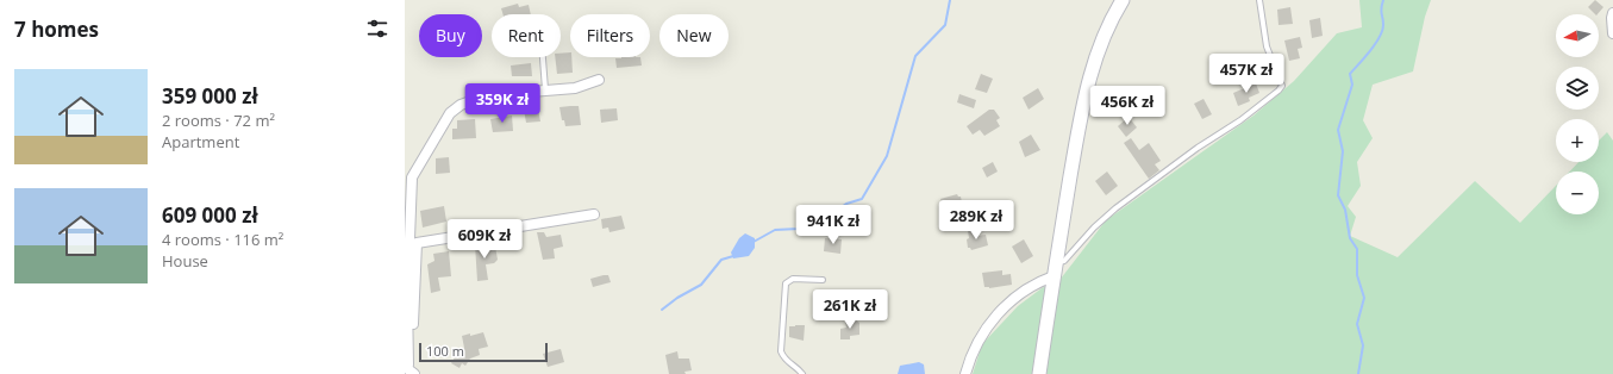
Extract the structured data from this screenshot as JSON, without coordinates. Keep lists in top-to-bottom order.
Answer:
{
  "scale_bar": "100 m",
  "north": "left",
  "page": {
    "heading": "7 homes",
    "map_buttons": ["+", "−"],
    "chip": [
      "Buy",
      "Rent",
      "Filters",
      "New"
    ],
    "price": [
      "457K zł",
      "359K zł",
      "456K zł",
      "289K zł",
      "941K zł",
      "609K zł",
      "261K zł"
    ],
    "list": [
      {
        "name": "359 000 zł",
        "note": "2 rooms · 72 m² · Apartment"
      },
      {
        "name": "609 000 zł",
        "note": "4 rooms · 116 m² · House"
      }
    ],
    "scale": "100 m"
  }
}
